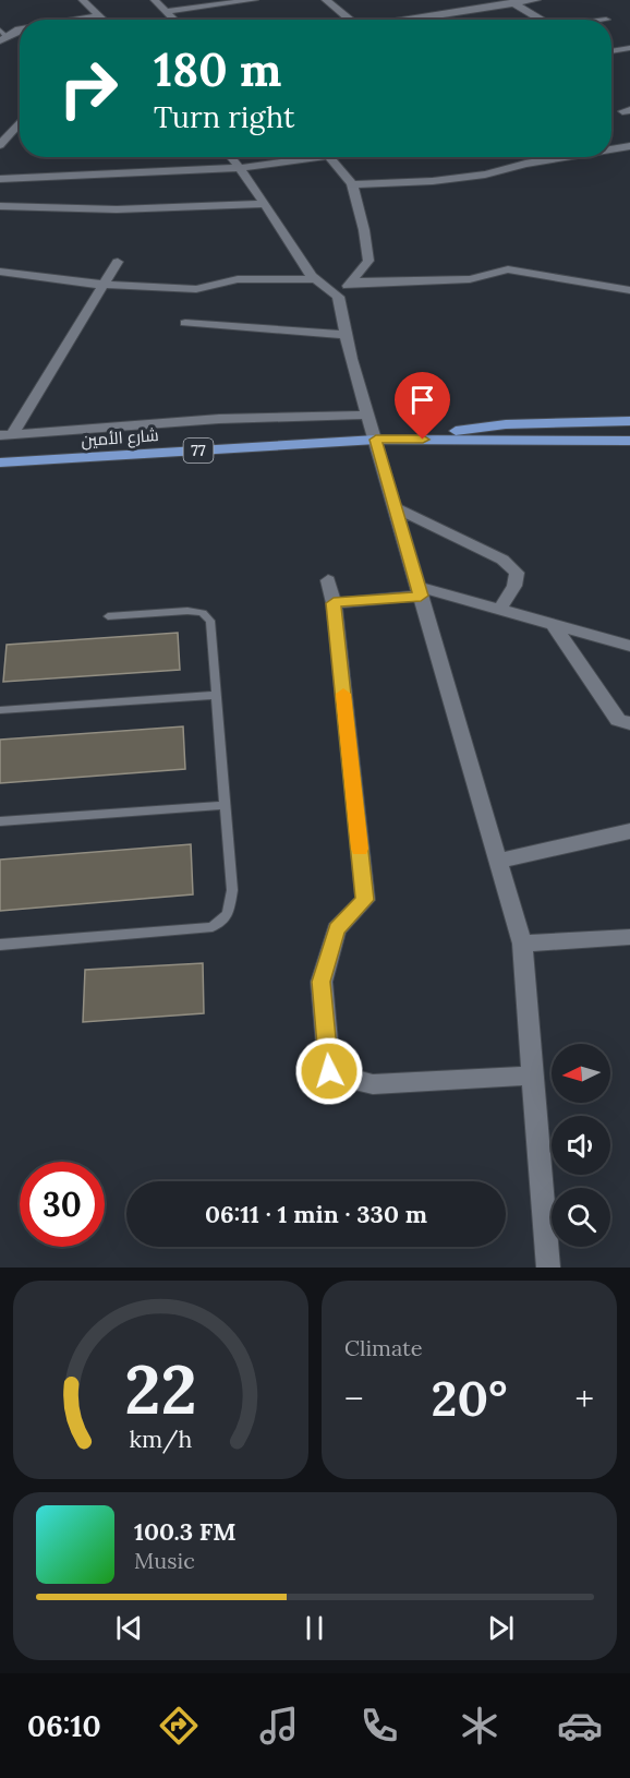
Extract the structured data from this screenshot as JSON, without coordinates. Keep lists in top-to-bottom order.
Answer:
{
  "streets": {
    "main road": ["شارع الأمين", "77"]
  },
  "north": "left",
  "page": {
    "turn": ["180 m", "Turn right"],
    "limit": "30",
    "trip": "06:11 · 1 min · 330 m",
    "tile": "Climate",
    "heat": ["−", "20°", "+"],
    "song": ["100.3 FM", "Music"],
    "tabs": "06:10",
    "gauge": ["22", "km/h"]
  }
}
